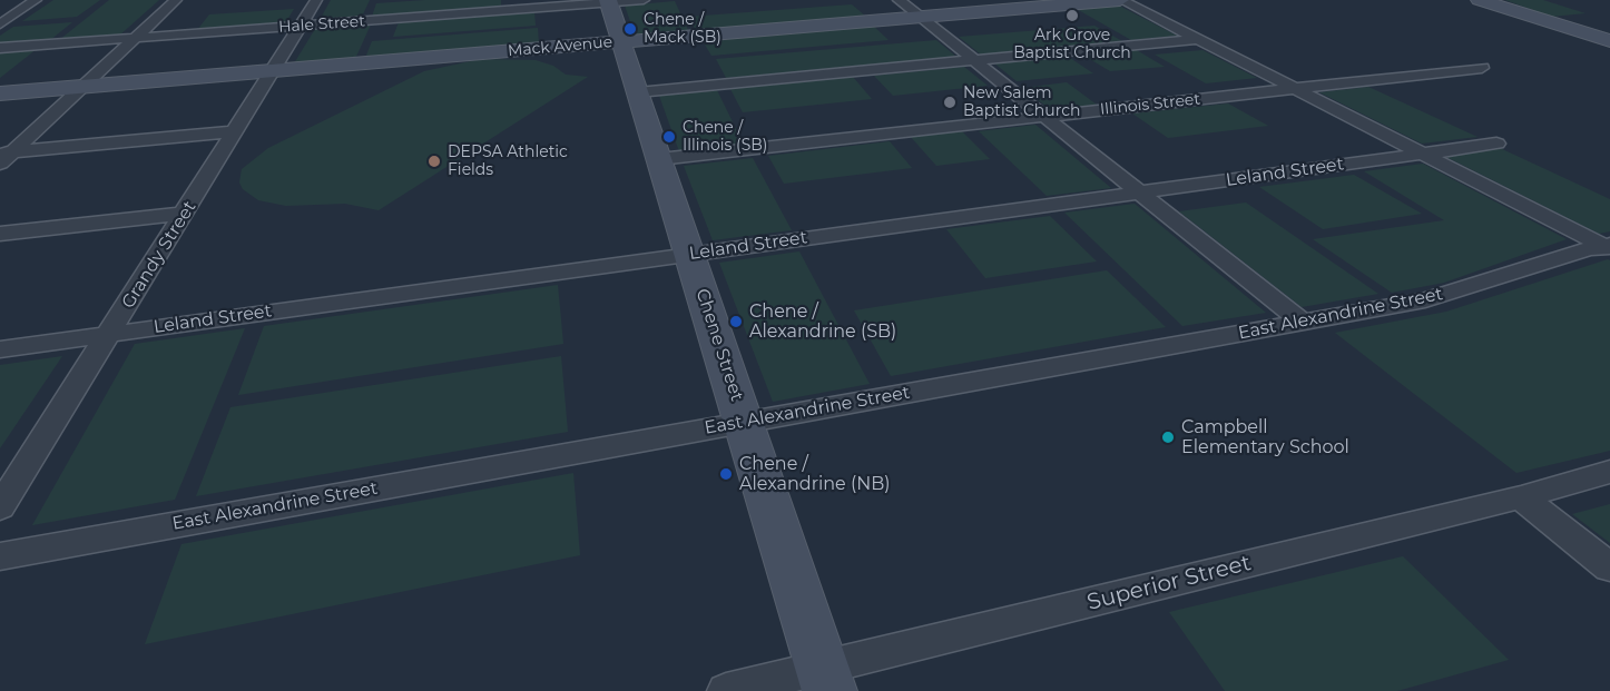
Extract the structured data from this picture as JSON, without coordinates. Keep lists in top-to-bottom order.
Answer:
{
  "streets": {
    "main road": ["Mack Avenue", "Chene Street"],
    "street": [
      "Hale Street",
      "Illinois Street",
      "Leland Street",
      "Grandy Street",
      "East Alexandrine Street",
      "Superior Street"
    ]
  },
  "crossings": [
    ["Hale Street", "Grandy Street"],
    ["Hale Street", "Chene Street"],
    ["Mack Avenue", "Grandy Street"],
    ["Mack Avenue", "Chene Street"],
    ["Illinois Street", "Chene Street"],
    ["Leland Street", "Grandy Street"],
    ["Leland Street", "Chene Street"],
    ["East Alexandrine Street", "Chene Street"],
    ["Chene Street", "Superior Street"]
  ],
  "places": [
    "Ark Grove Baptist Church",
    "Chene / Mack (SB)",
    "New Salem Baptist Church",
    "Chene / Illinois (SB)",
    "DEPSA Athletic Fields",
    "Chene / Alexandrine (SB)",
    "Campbell Elementary School",
    "Chene / Alexandrine (NB)"
  ]
}
